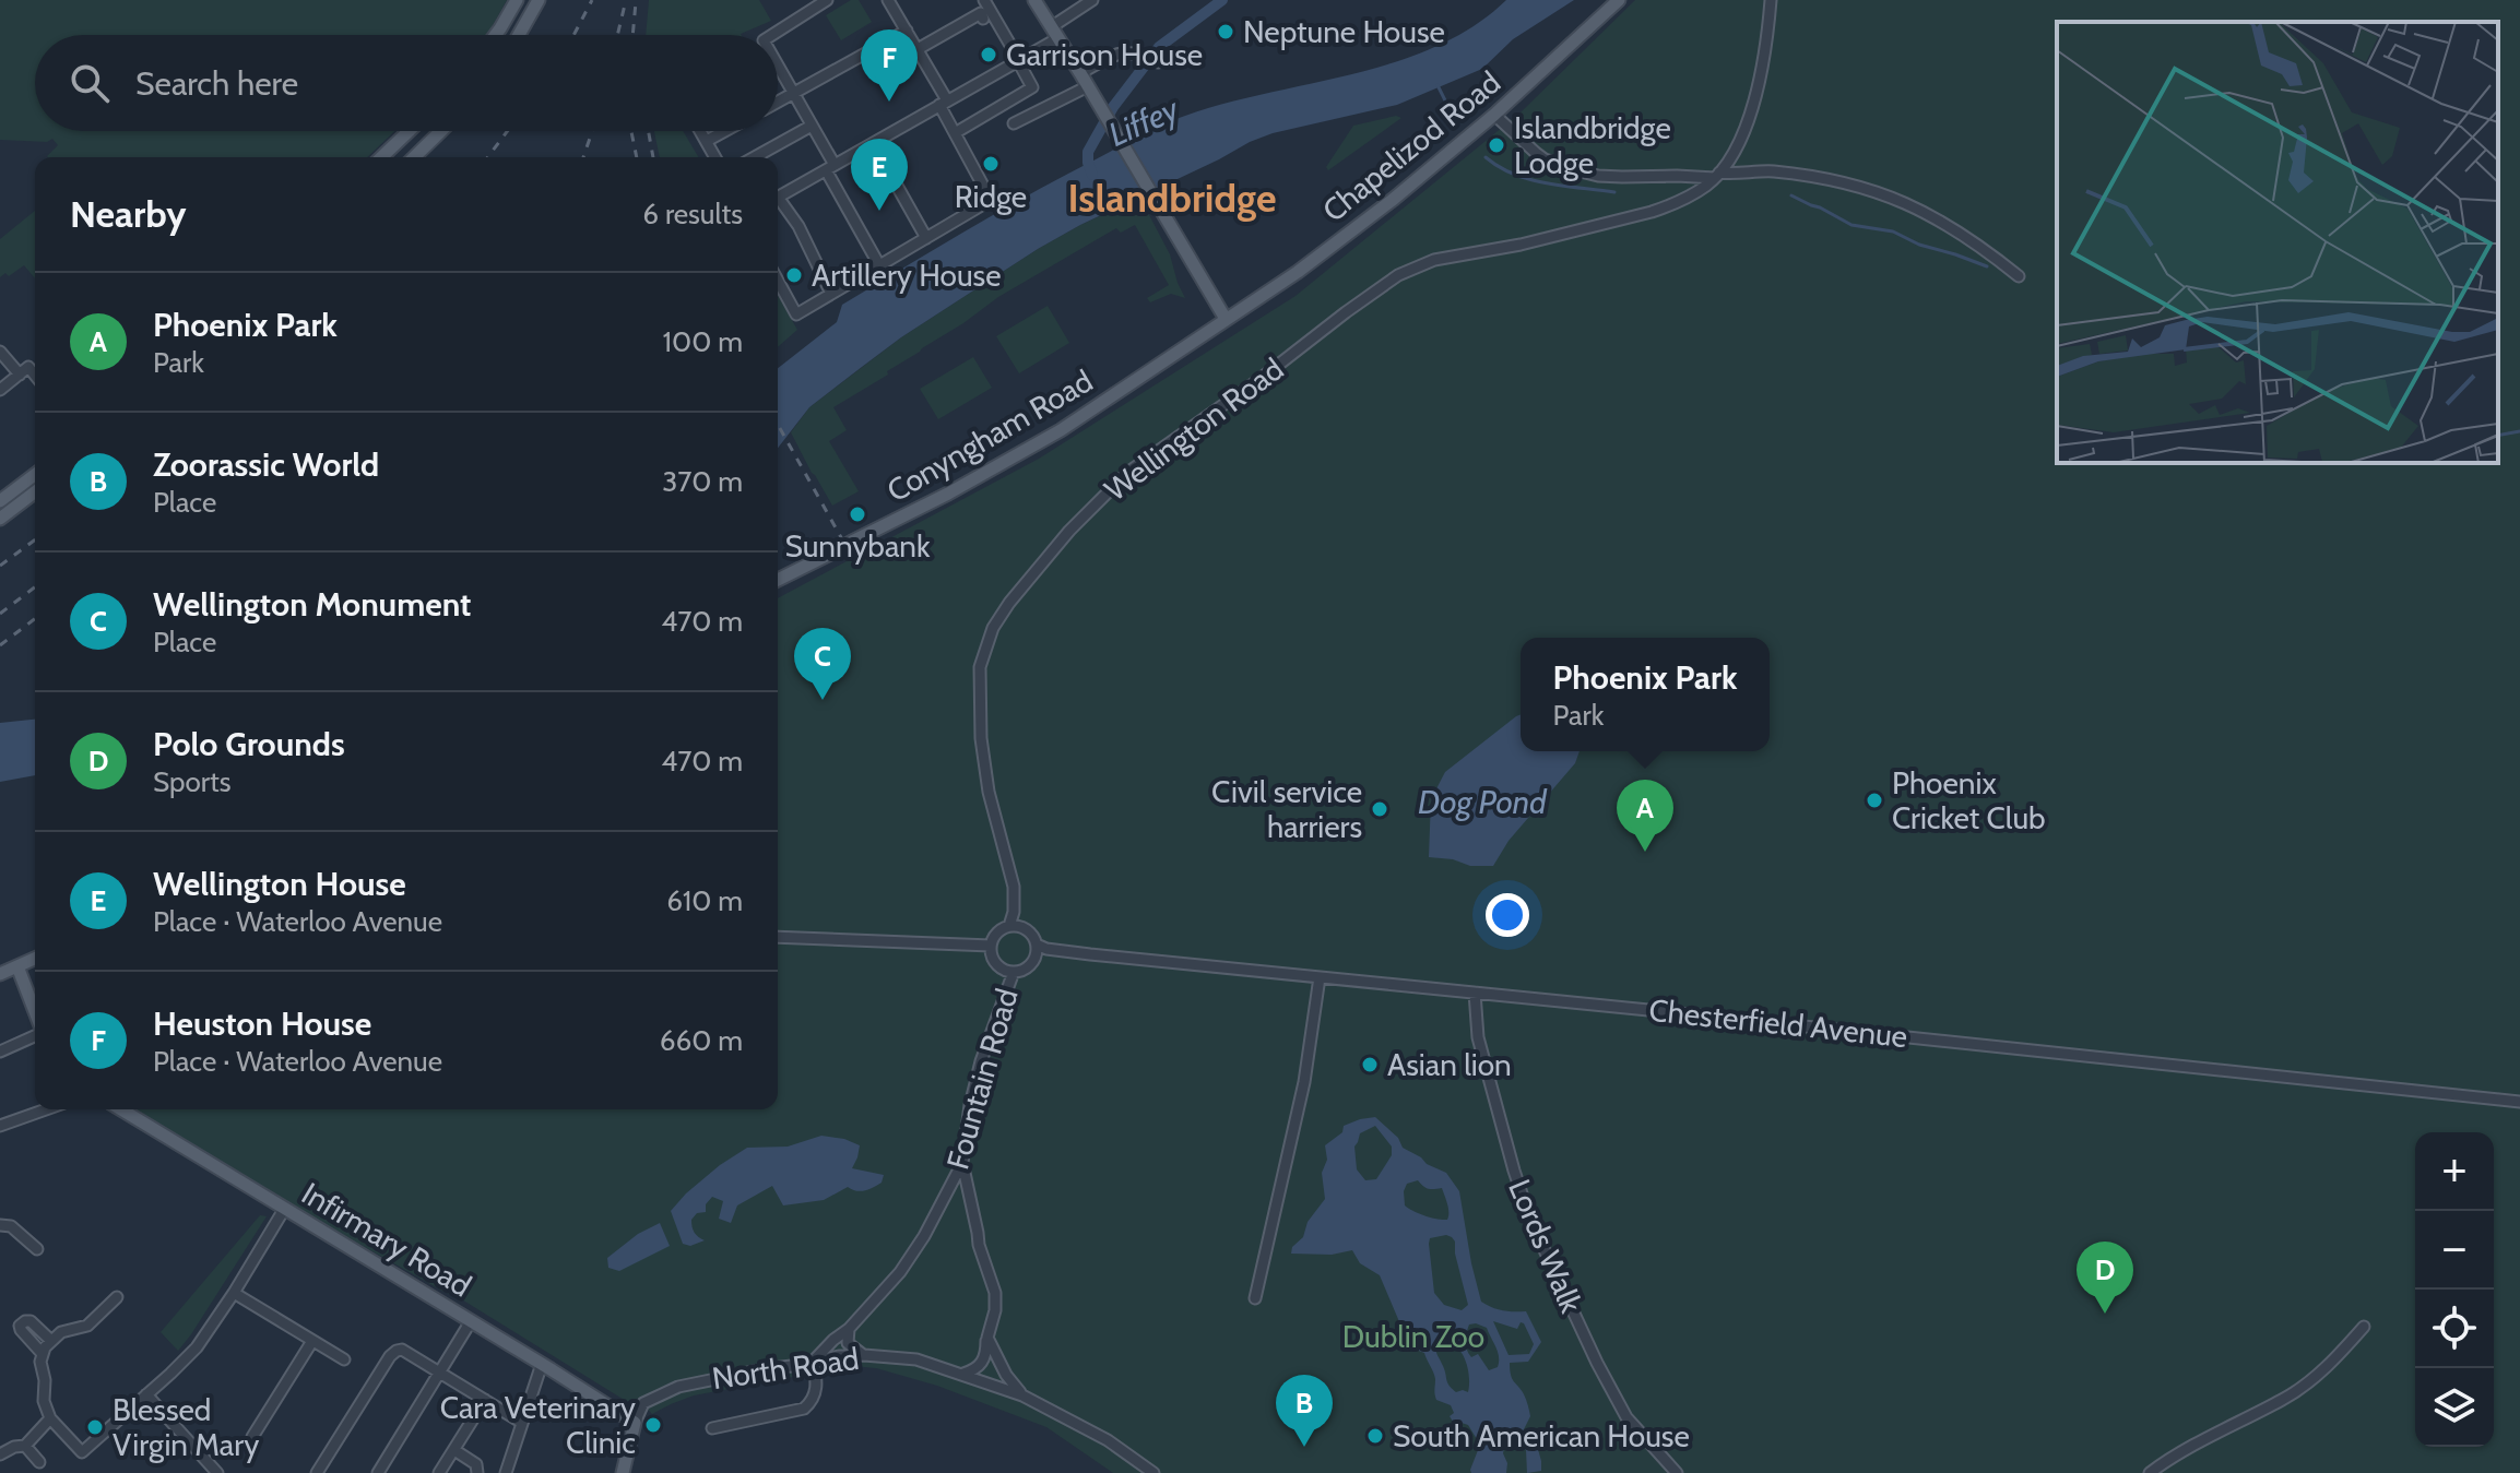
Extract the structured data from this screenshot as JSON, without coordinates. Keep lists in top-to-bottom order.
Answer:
{
  "streets": {
    "main road": ["Chapelizod Road", "Conyngham Road", "Infirmary Road"],
    "street": [
      "Wellington Road",
      "Chesterfield Avenue",
      "Fountain Road",
      "Lords Walk",
      "North Road"
    ]
  },
  "crossings": [
    ["Chapelizod Road", "Conyngham Road"],
    ["Wellington Road", "Chesterfield Avenue"],
    ["Wellington Road", "Fountain Road"],
    ["Chesterfield Avenue", "Fountain Road"],
    ["Chesterfield Avenue", "Lords Walk"],
    ["Fountain Road", "North Road"],
    ["Infirmary Road", "North Road"]
  ],
  "districts": ["Islandbridge"],
  "water": ["Liffey", "Dog Pond"],
  "parks": ["Dublin Zoo"],
  "places": [
    "Neptune House",
    "Garrison House",
    "Islandbridge Lodge",
    "Ridge",
    "Artillery House",
    "Sunnybank",
    "Phoenix Cricket Club",
    "Civil service harriers",
    "Asian lion",
    "Cara Veterinary Clinic",
    "Blessed Virgin Mary",
    "South American House"
  ],
  "page": {
    "pins": [
      "F",
      "E",
      "C",
      "A",
      "D",
      "B"
    ],
    "search": "Search here",
    "heading": ["Nearby", "6 results"],
    "list": [
      {
        "mark": "A",
        "name": "Phoenix Park",
        "note": "Park",
        "value": "100 m"
      },
      {
        "mark": "B",
        "name": "Zoorassic World",
        "note": "Place",
        "value": "370 m"
      },
      {
        "mark": "C",
        "name": "Wellington Monument",
        "note": "Place",
        "value": "470 m"
      },
      {
        "mark": "D",
        "name": "Polo Grounds",
        "note": "Sports",
        "value": "470 m"
      },
      {
        "mark": "E",
        "name": "Wellington House",
        "note": "Place · Waterloo Avenue",
        "value": "610 m"
      },
      {
        "mark": "F",
        "name": "Heuston House",
        "note": "Place · Waterloo Avenue",
        "value": "660 m"
      }
    ],
    "popup": ["Phoenix Park", "Park"],
    "map_buttons": ["+", "−"]
  }
}
